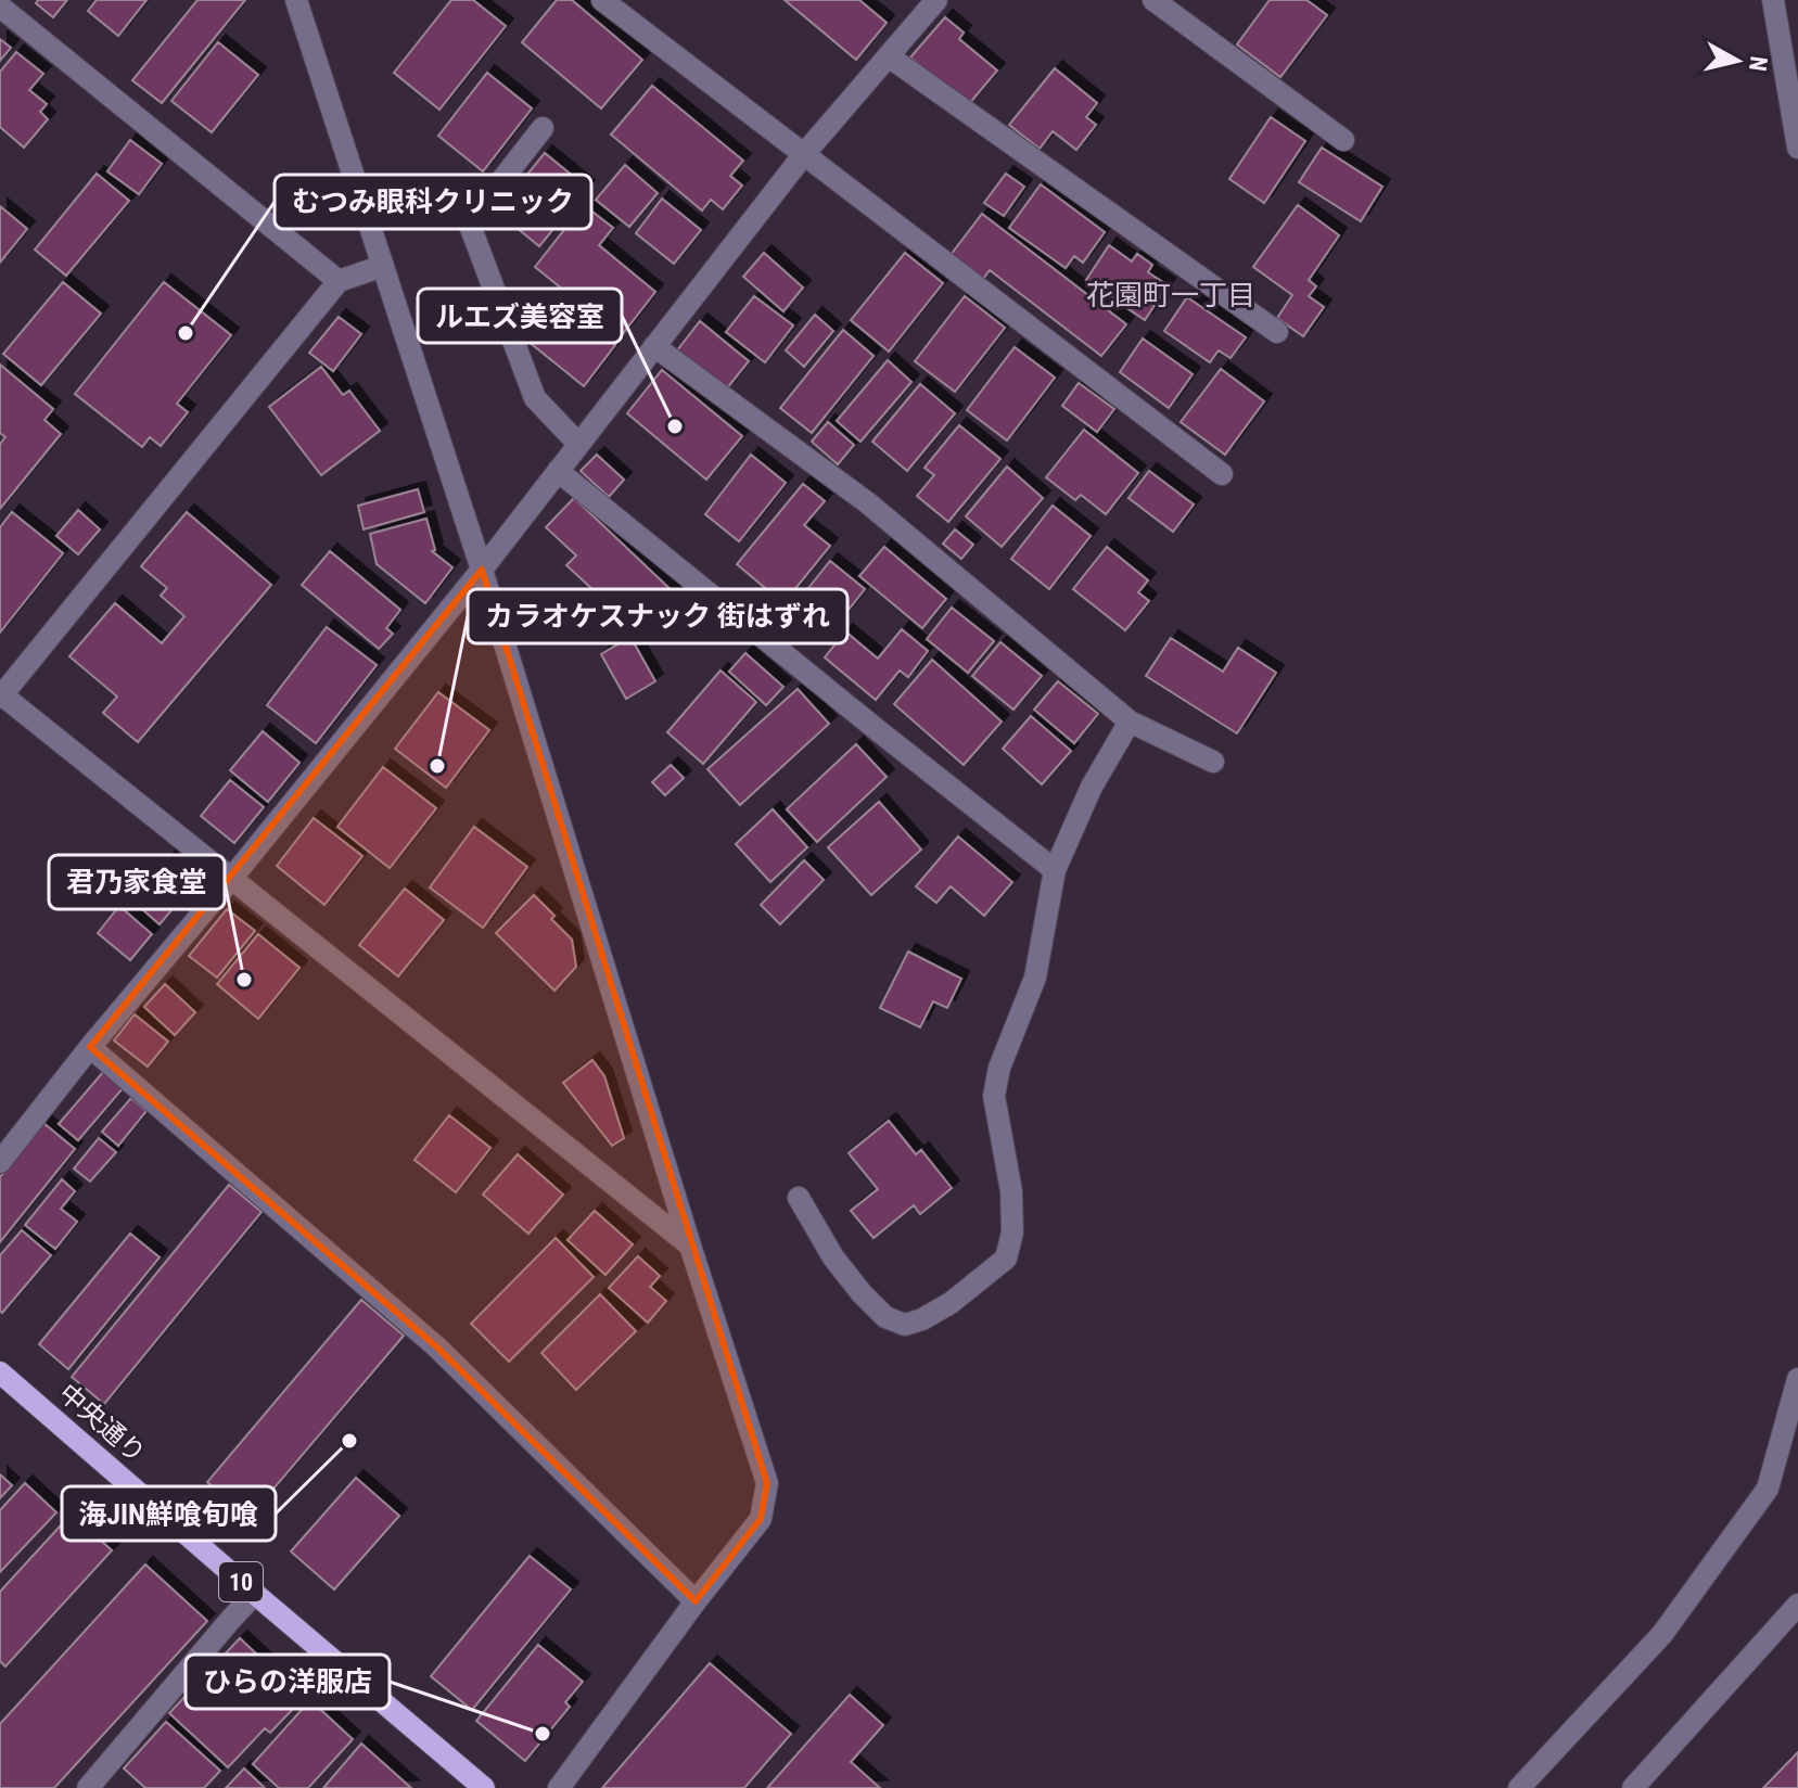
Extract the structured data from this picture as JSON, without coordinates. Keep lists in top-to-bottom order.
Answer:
{
  "streets": {
    "main road": ["中央通り", "10"]
  },
  "districts": ["花園町一丁目"],
  "places": [
    "むつみ眼科クリニック",
    "ルエズ美容室",
    "カラオケスナック 街はずれ",
    "君乃家食堂",
    "海JIN鮮喰旬喰",
    "ひらの洋服店"
  ],
  "north": "right"
}
